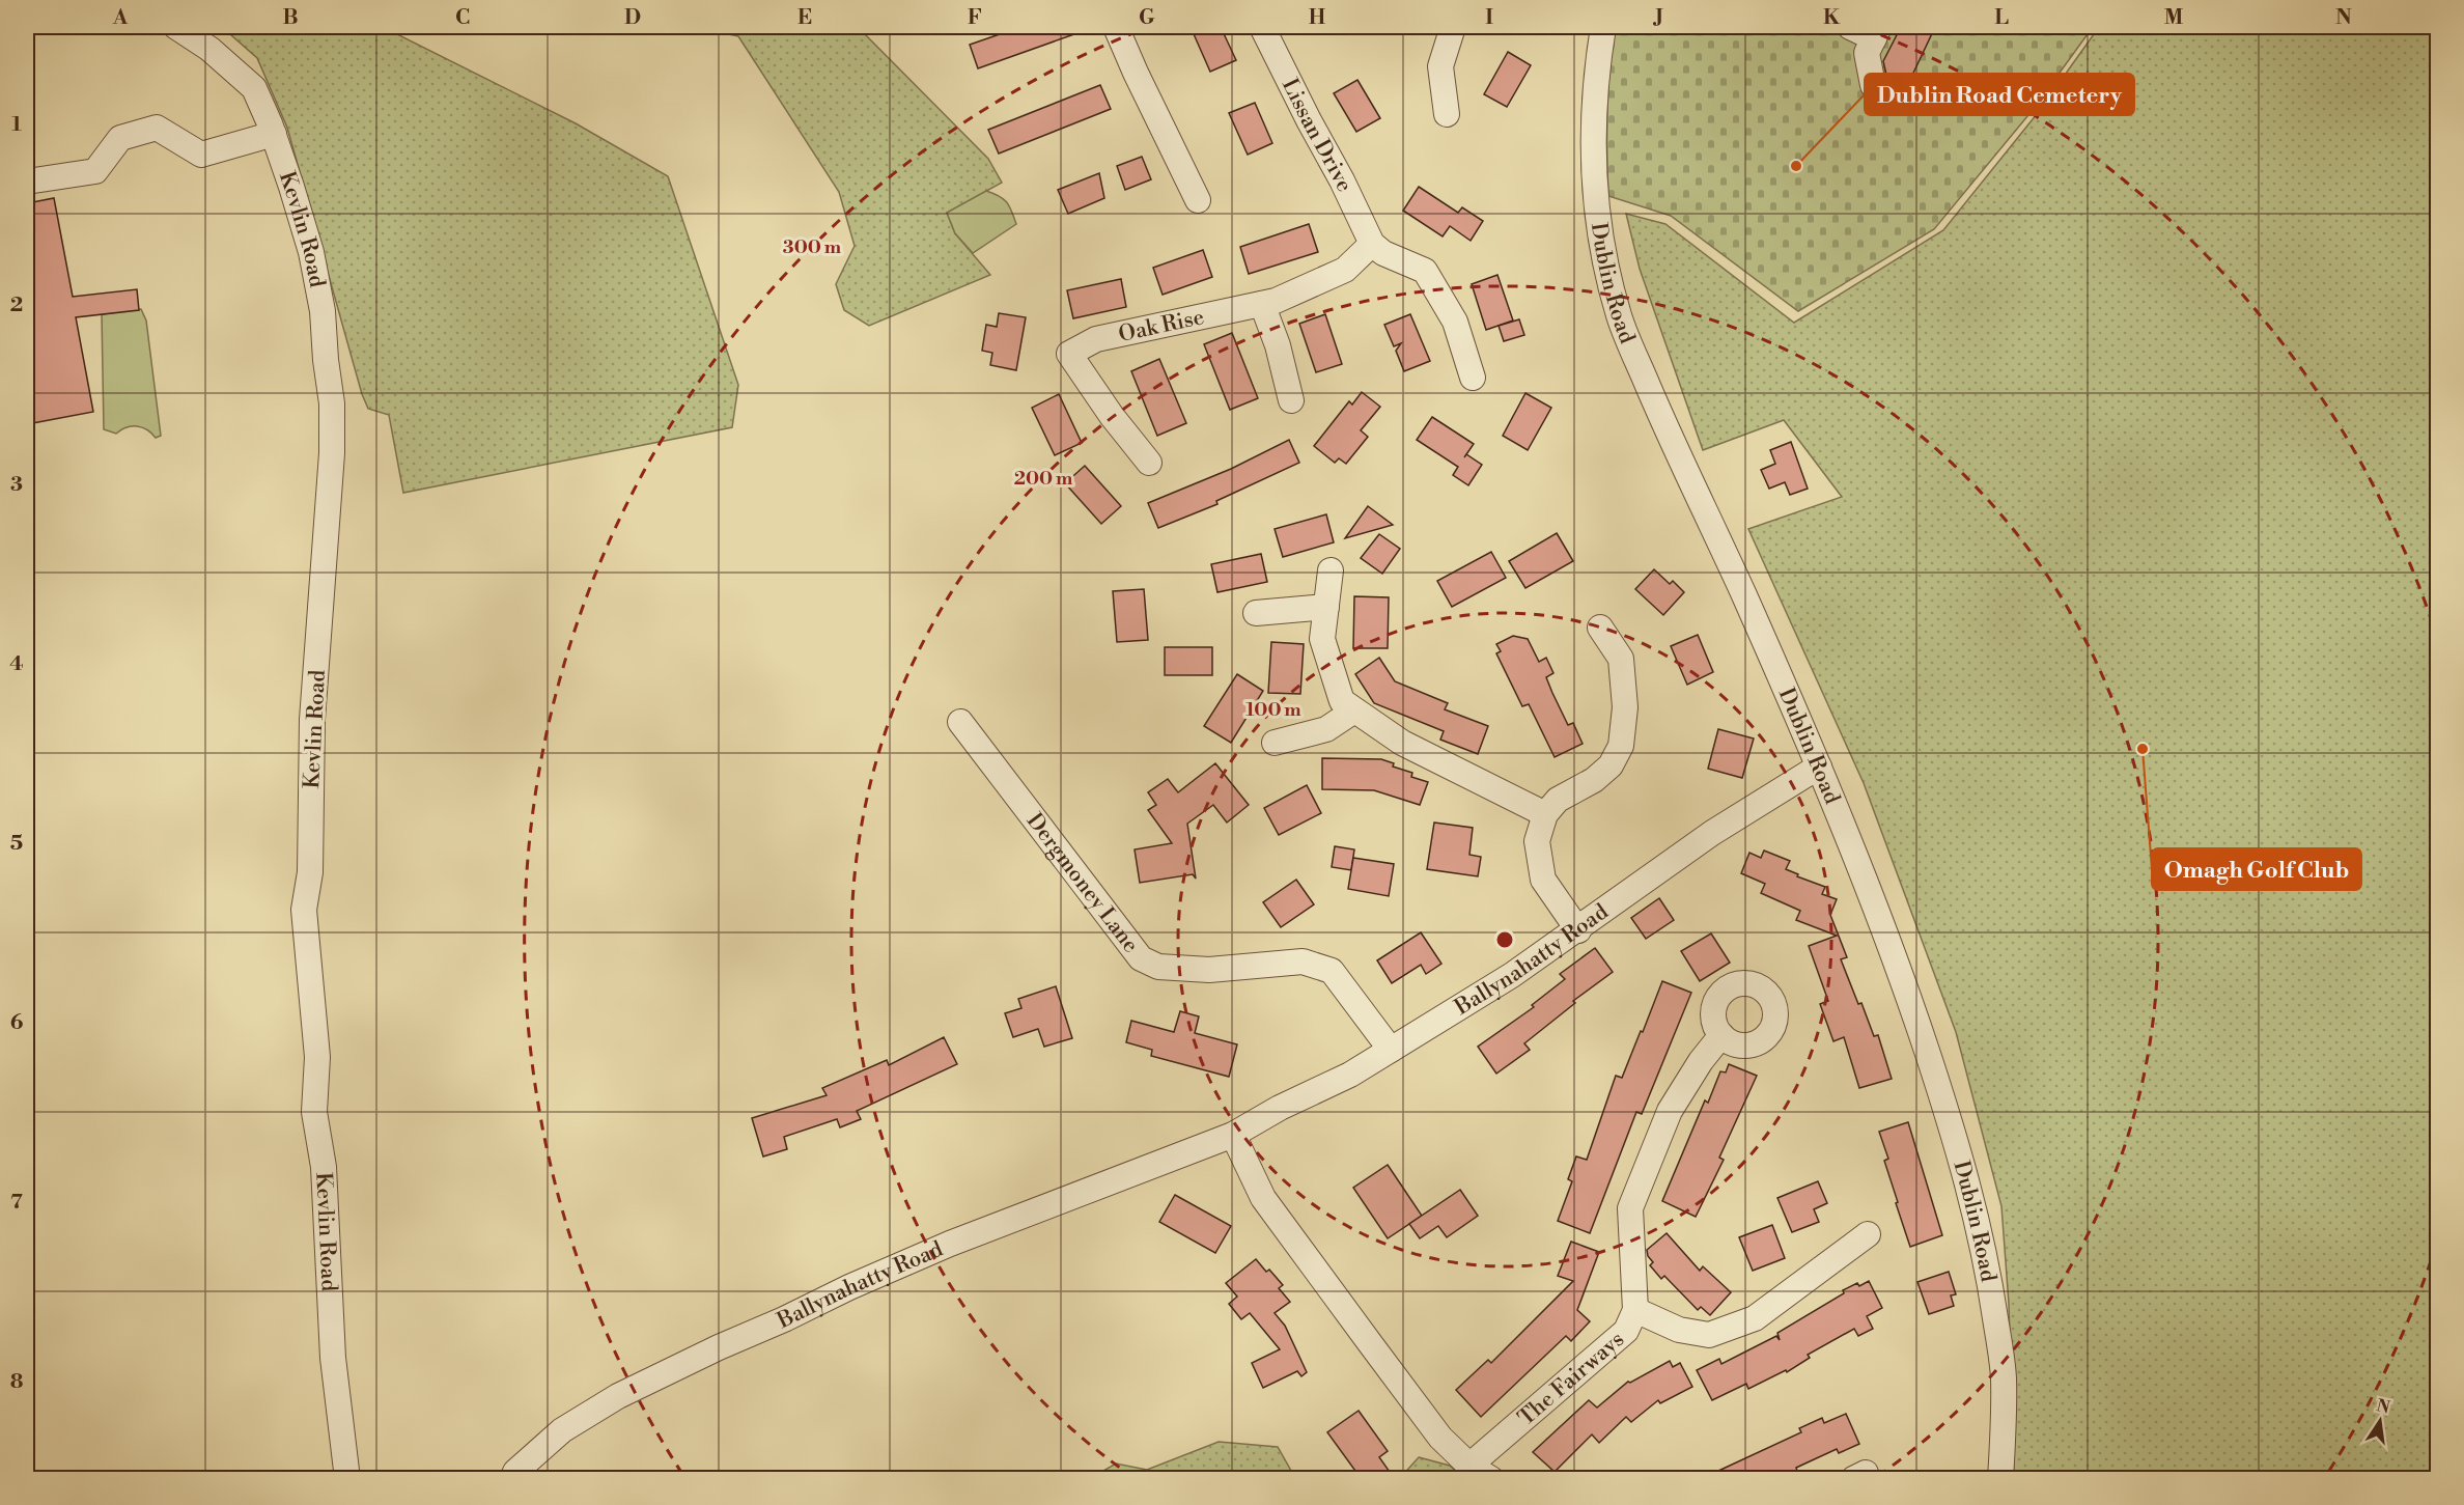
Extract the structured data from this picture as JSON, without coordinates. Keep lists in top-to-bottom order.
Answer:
{
  "streets": {
    "street": [
      "Lissan Drive",
      "Kevlin Road",
      "Dublin Road",
      "Oak Rise",
      "Dergmoney Lane",
      "Ballynahatty Road",
      "The Fairways"
    ]
  },
  "crossings": [
    ["Lissan Drive", "Oak Rise"],
    ["Dublin Road", "Ballynahatty Road"],
    ["Dergmoney Lane", "Ballynahatty Road"]
  ],
  "places": ["Dublin Road Cemetery", "Omagh Golf Club"],
  "north": "top",
  "grid": {
    "columns": [
      "A",
      "B",
      "C",
      "D",
      "E",
      "F",
      "G",
      "H",
      "I",
      "J",
      "K",
      "L",
      "M",
      "N"
    ],
    "rows": [
      "1",
      "2",
      "3",
      "4",
      "5",
      "6",
      "7",
      "8"
    ]
  },
  "rings": ["300 m", "200 m", "100 m"]
}
